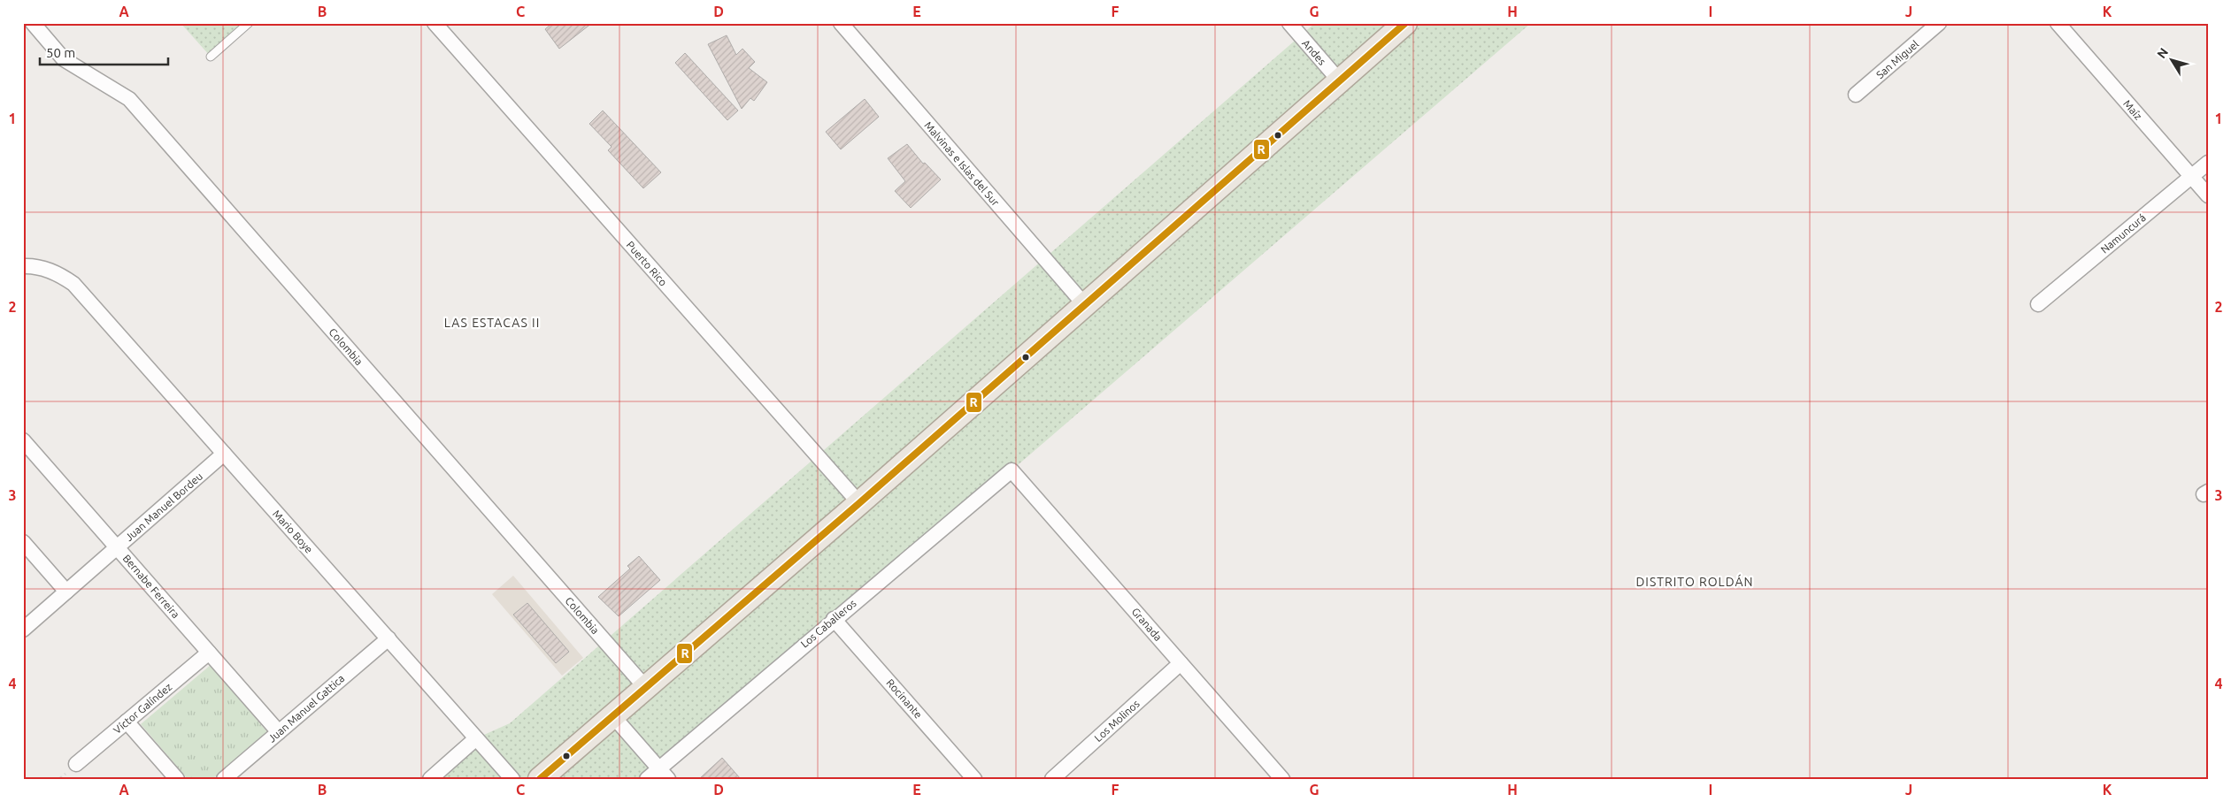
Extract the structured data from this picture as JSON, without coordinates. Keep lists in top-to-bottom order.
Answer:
{
  "streets": {
    "street": [
      "Andes",
      "San Miguel",
      "Maíz",
      "Malvinas e Islas del Sur",
      "Namuncurá",
      "Puerto Rico",
      "Colombia",
      "Juan Manuel Bordeu",
      "Mario Boye",
      "Bernabe Ferreira",
      "Los Caballeros",
      "Granada",
      "Rocinante",
      "Víctor Galíndez",
      "Juan Manuel Gattica",
      "Los Molinos"
    ]
  },
  "crossings": [
    ["Maíz", "Namuncurá"],
    ["Juan Manuel Bordeu", "Mario Boye"],
    ["Juan Manuel Bordeu", "Bernabe Ferreira"],
    ["Mario Boye", "Juan Manuel Gattica"],
    ["Bernabe Ferreira", "Víctor Galíndez"],
    ["Bernabe Ferreira", "Juan Manuel Gattica"],
    ["Los Caballeros", "Granada"],
    ["Los Caballeros", "Rocinante"],
    ["Granada", "Los Molinos"]
  ],
  "districts": ["LAS ESTACAS II", "DISTRITO ROLDÁN"],
  "lines": ["transit line R"],
  "scale_bar": "50 m",
  "north": "top left",
  "grid": {
    "columns": [
      "A",
      "B",
      "C",
      "D",
      "E",
      "F",
      "G",
      "H",
      "I",
      "J",
      "K"
    ],
    "rows": [
      "1",
      "2",
      "3",
      "4"
    ]
  }
}
